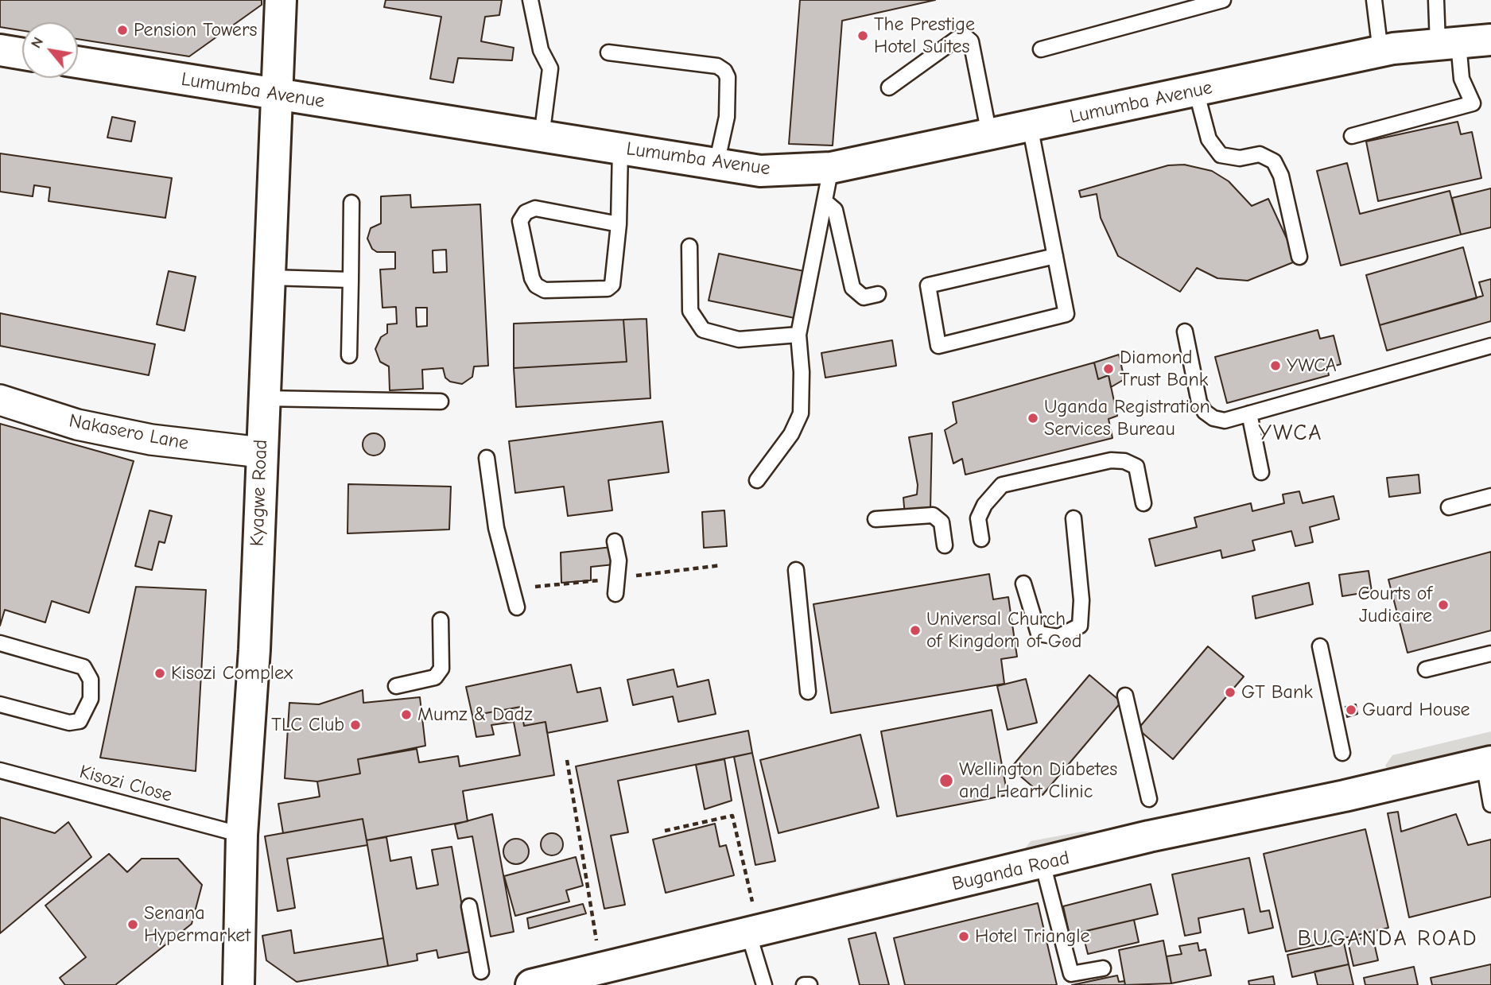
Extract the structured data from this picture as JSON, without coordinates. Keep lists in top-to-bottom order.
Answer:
{
  "streets": {
    "main road": ["Lumumba Avenue", "Kyagwe Road", "Buganda Road"],
    "street": ["Nakasero Lane"],
    "lane": ["Kisozi Close"]
  },
  "crossings": [
    ["Lumumba Avenue", "Kyagwe Road"],
    ["Nakasero Lane", "Kyagwe Road"],
    ["Kyagwe Road", "Kisozi Close"]
  ],
  "districts": ["YWCA", "BUGANDA ROAD"],
  "places": [
    "Pension Towers",
    "The Prestige Hotel Suites",
    "YWCA",
    "Diamond Trust Bank",
    "Uganda Registration Services Bureau",
    "Courts of Judicaire",
    "Universal Church of Kingdom of God",
    "Kisozi Complex",
    "GT Bank",
    "Guard House",
    "Mumz & Dadz",
    "TLC Club",
    "Wellington Diabetes and Heart Clinic",
    "Senana Hypermarket",
    "Hotel Triangle"
  ],
  "north": "top left"
}
